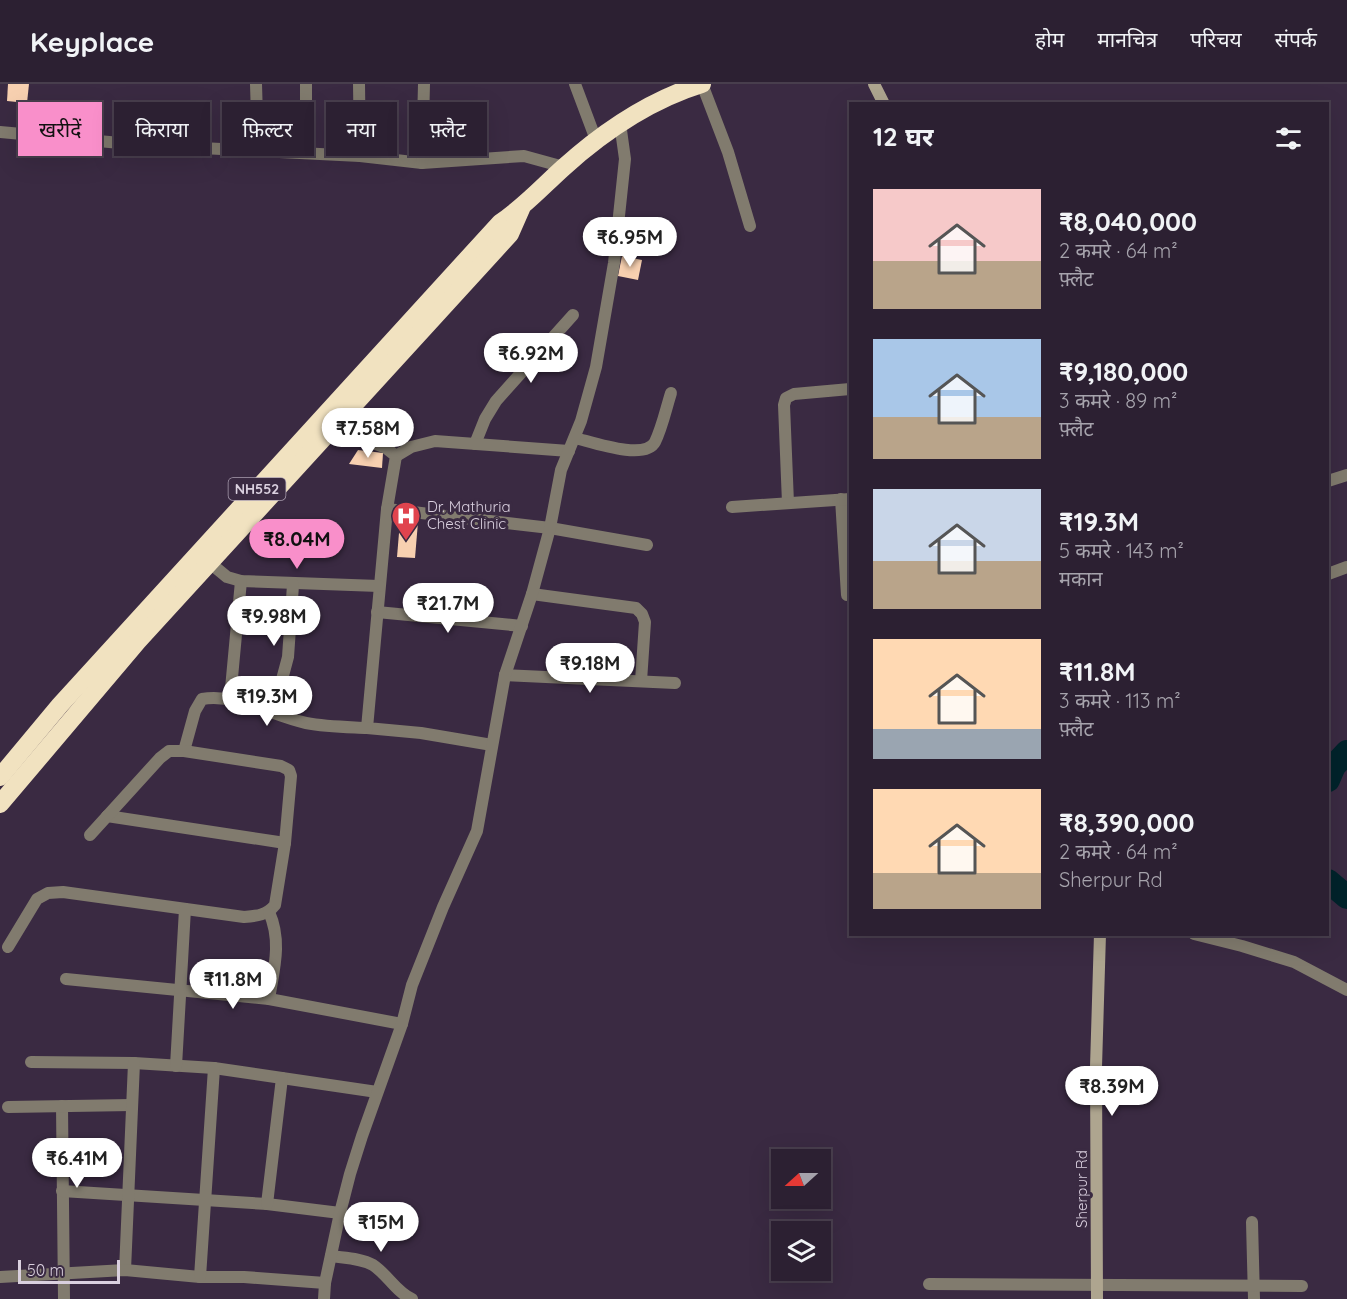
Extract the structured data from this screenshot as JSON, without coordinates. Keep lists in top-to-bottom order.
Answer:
{
  "streets": {
    "highway": ["NH552"],
    "street": ["Sherpur Rd"]
  },
  "places": {
    "hospital": ["Dr. Mathuria Chest Clinic"]
  },
  "scale_bar": "50 m",
  "north": "left",
  "page": {
    "header": "Keyplace",
    "nav": [
      "होम",
      "मानचित्र",
      "परिचय",
      "संपर्क"
    ],
    "chip": [
      "खरीदें",
      "किराया",
      "फ़िल्टर",
      "नया",
      "फ़्लैट"
    ],
    "heading": "12 घर",
    "list": [
      {
        "name": "₹8,040,000",
        "note": "2 कमरे · 64 m² · फ़्लैट"
      },
      {
        "name": "₹9,180,000",
        "note": "3 कमरे · 89 m² · फ़्लैट"
      },
      {
        "name": "₹19.3M",
        "note": "5 कमरे · 143 m² · मकान"
      },
      {
        "name": "₹11.8M",
        "note": "3 कमरे · 113 m² · फ़्लैट"
      },
      {
        "name": "₹8,390,000",
        "note": "2 कमरे · 64 m² · Sherpur Rd"
      }
    ],
    "price": [
      "₹6.95M",
      "₹6.92M",
      "₹7.58M",
      "₹8.04M",
      "₹21.7M",
      "₹9.98M",
      "₹9.18M",
      "₹19.3M",
      "₹11.8M",
      "₹8.39M",
      "₹6.41M",
      "₹15M"
    ],
    "scale": "50 m"
  }
}
